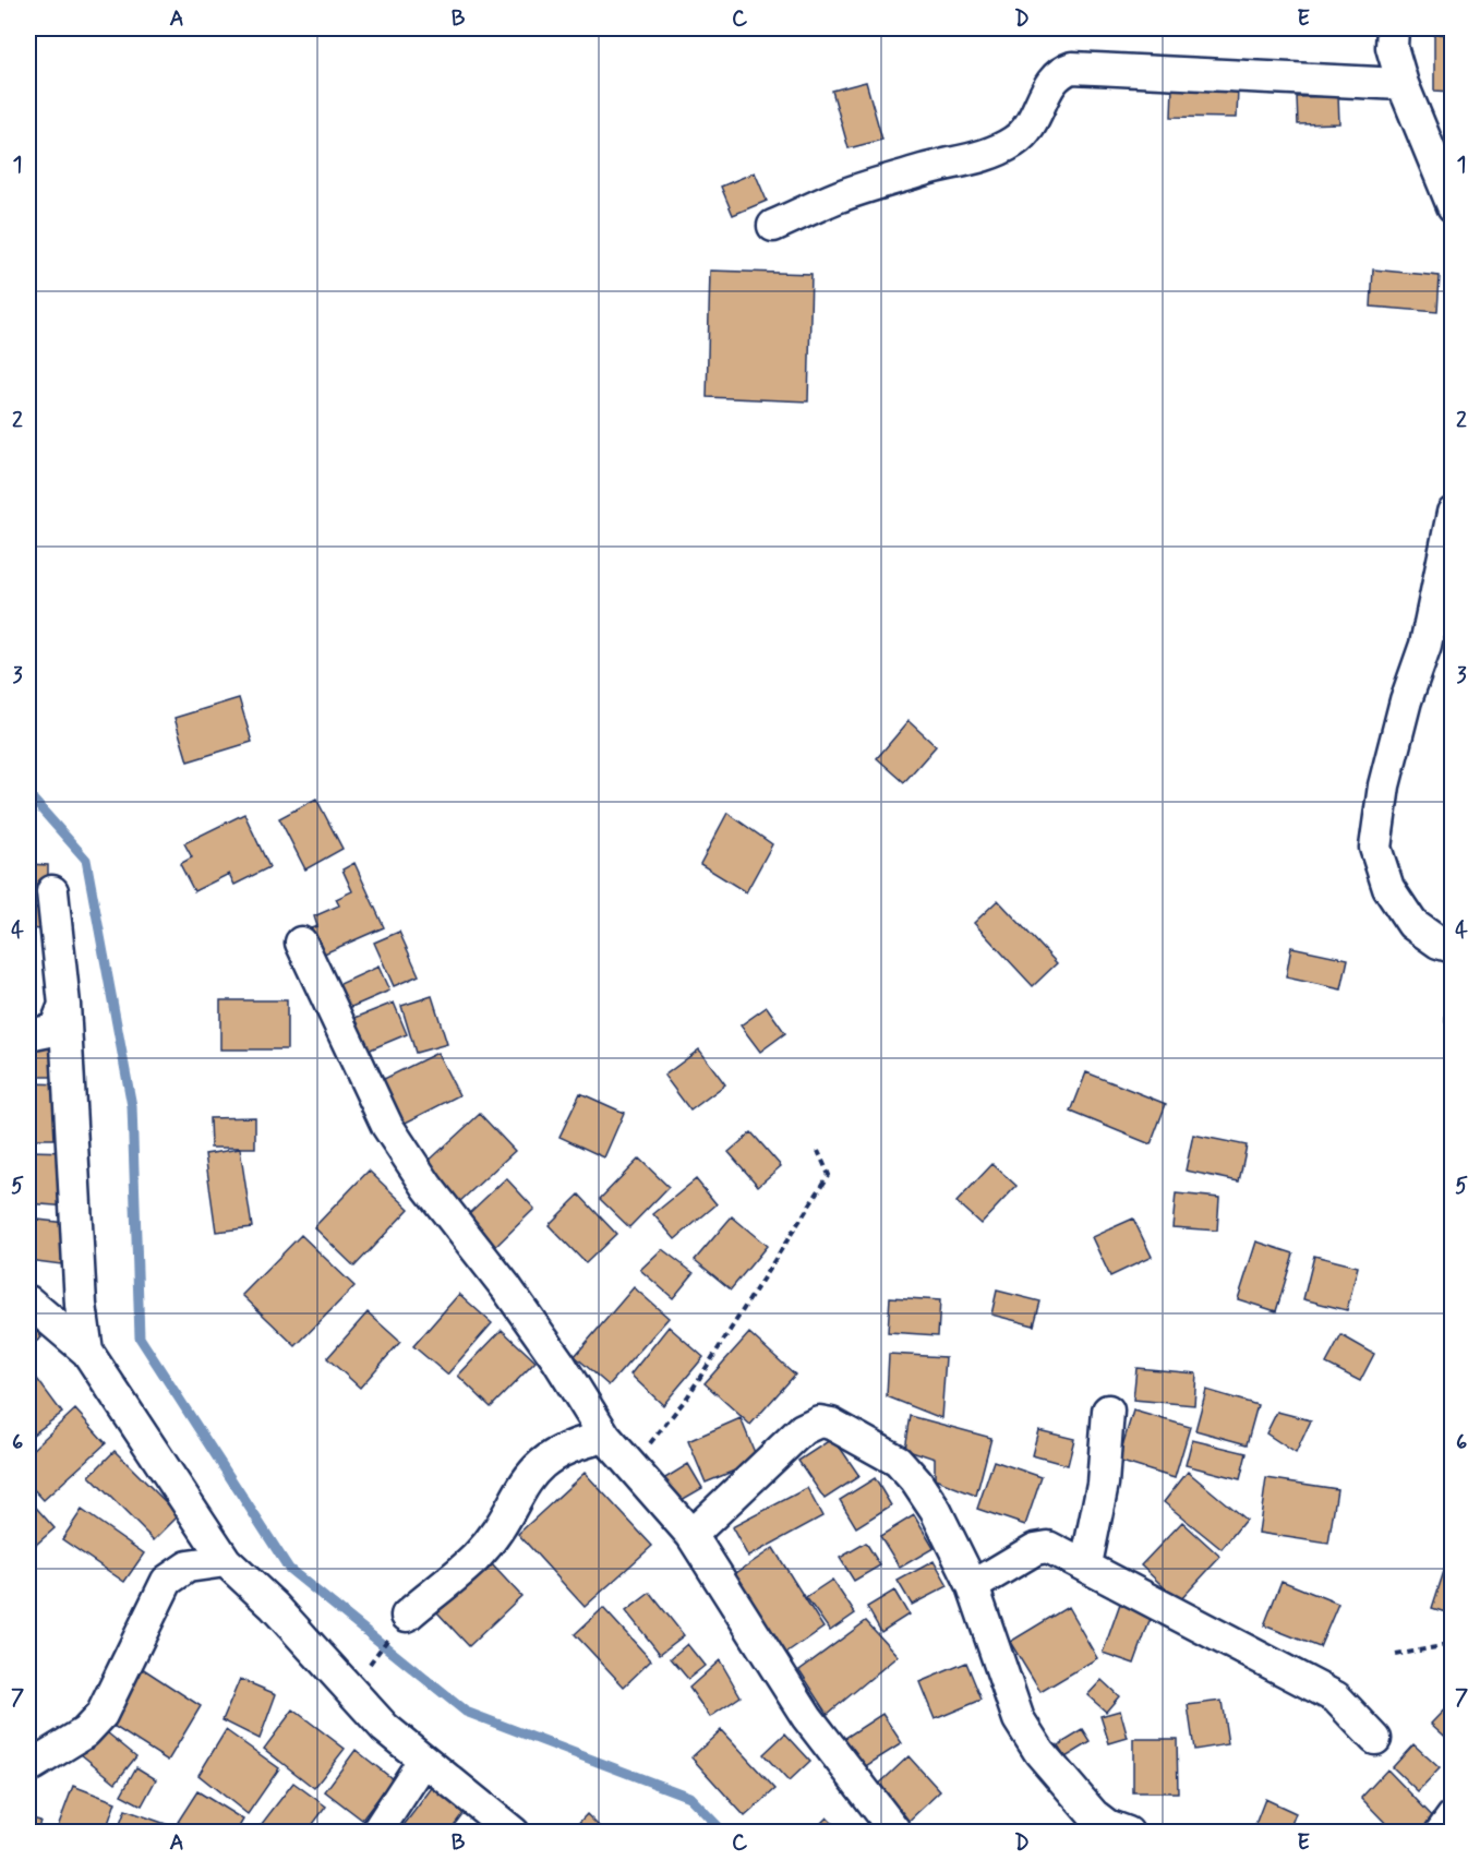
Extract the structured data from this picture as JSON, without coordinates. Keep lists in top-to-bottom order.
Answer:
{
  "grid": {
    "columns": [
      "A",
      "B",
      "C",
      "D",
      "E"
    ],
    "rows": [
      "1",
      "2",
      "3",
      "4",
      "5",
      "6",
      "7"
    ]
  }
}
